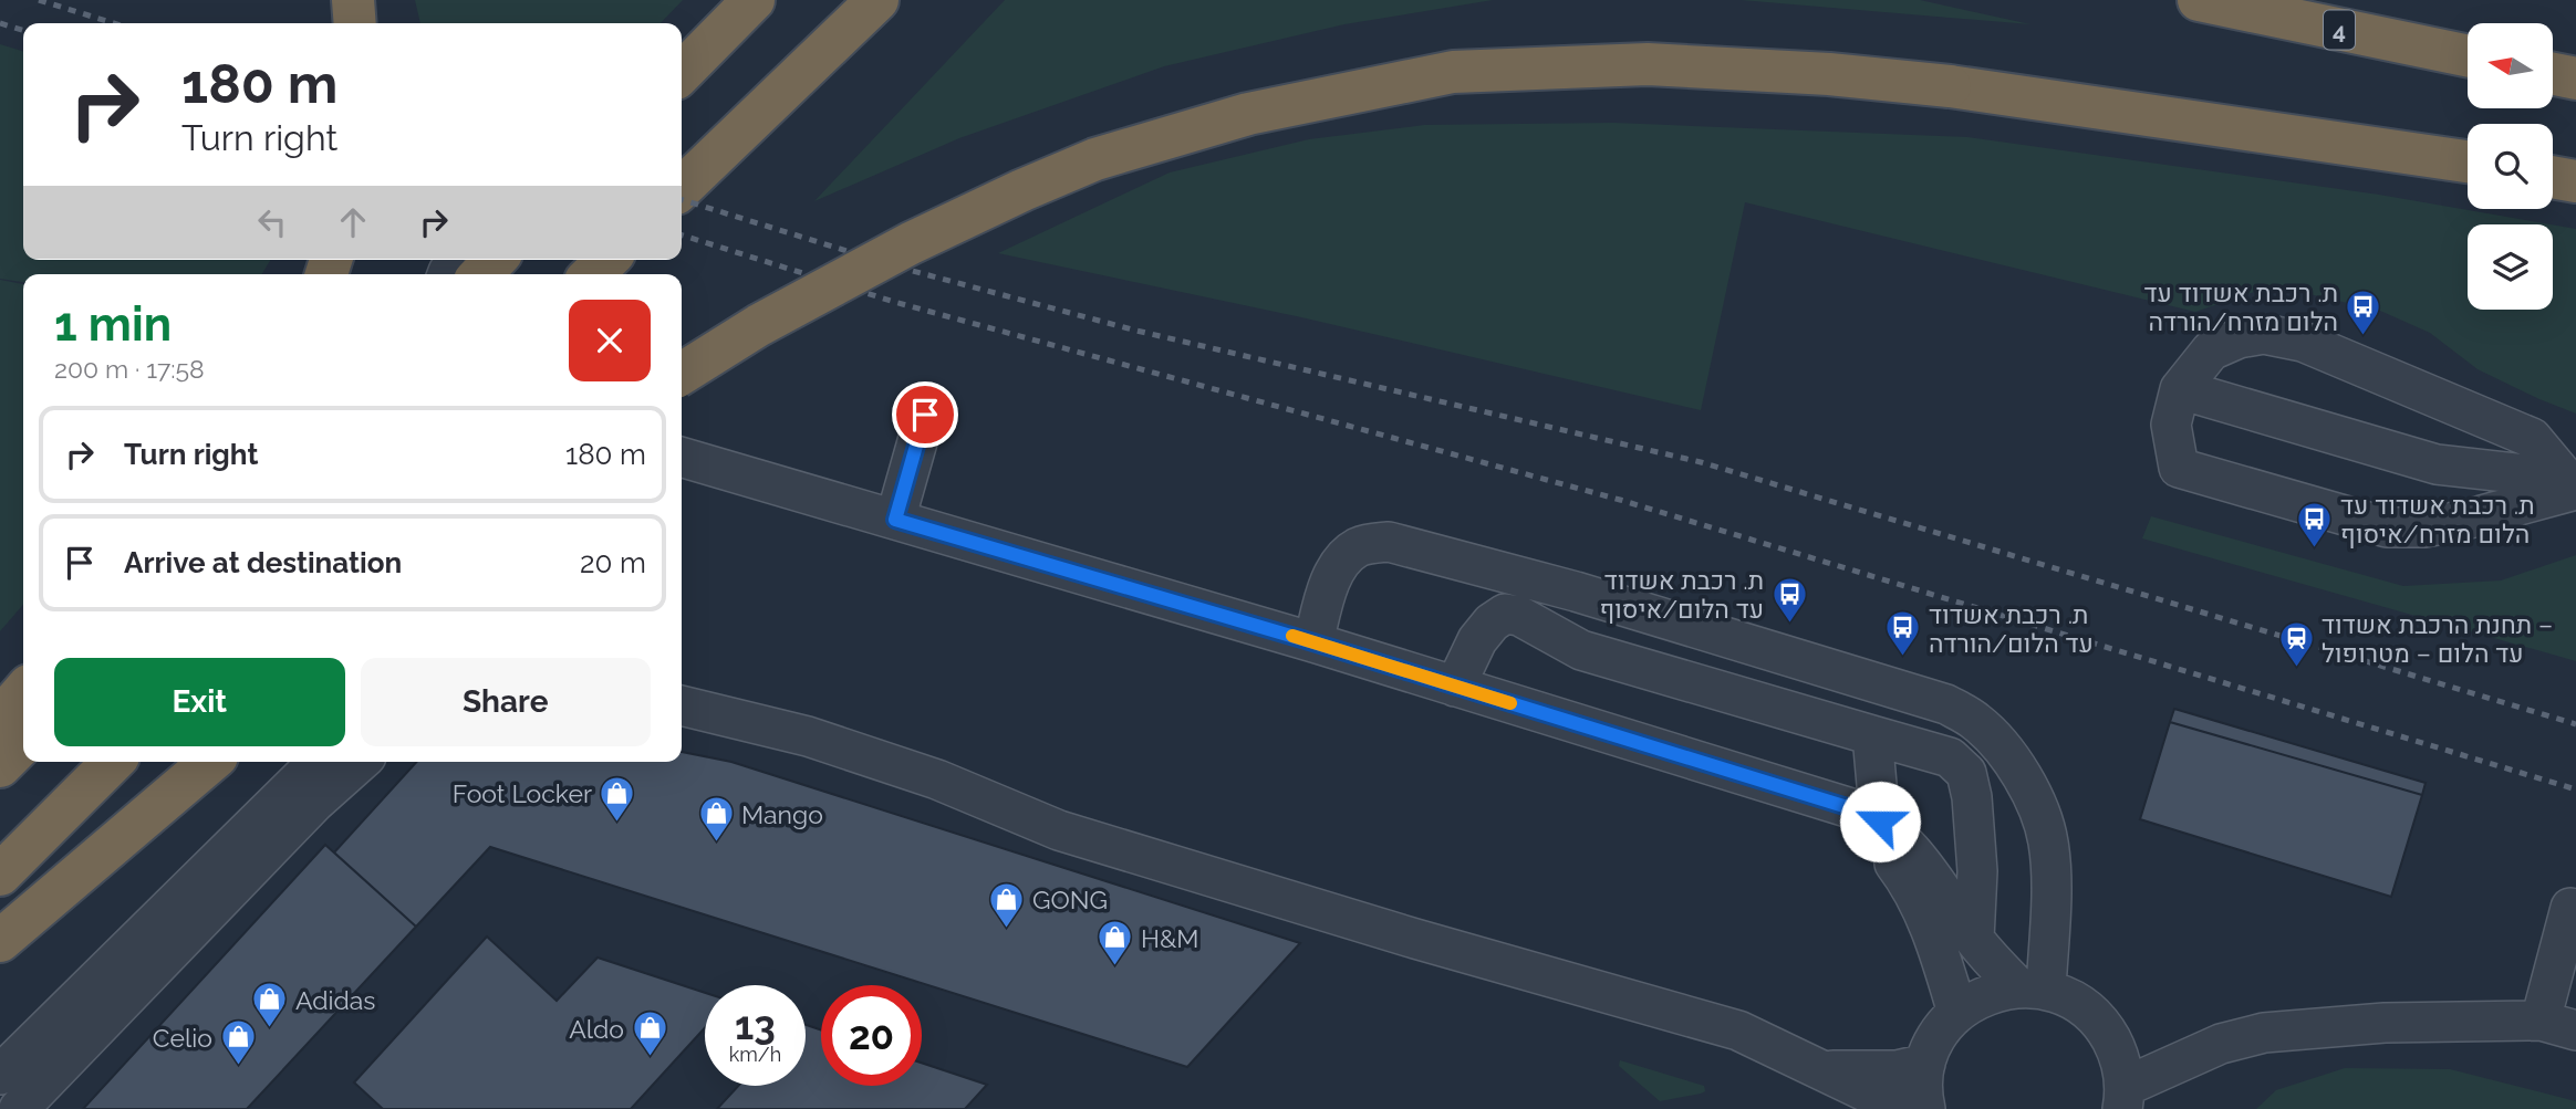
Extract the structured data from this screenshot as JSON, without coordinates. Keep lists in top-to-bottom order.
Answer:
{
  "streets": {
    "highway": ["4"]
  },
  "places": {
    "bus stop": [
      "ת. רכבת אשדוד עד הלום מזרח/הורדה",
      "ת. רכבת אשדוד עד הלום מזרח/איסוף",
      "ת. רכבת אשדוד עד הלום/איסוף",
      "ת. רכבת אשדוד עד הלום/הורדה"
    ],
    "station": ["תחנת הרכבת אשדוד – עד הלום – מטרופול"],
    "shop": [
      "Foot Locker",
      "Mango",
      "GONG",
      "H&M",
      "Adidas",
      "Aldo",
      "Celio"
    ]
  },
  "north": "left",
  "page": {
    "turn": ["180 m", "Turn right"],
    "heading": ["1 min", "200 m · 17:58"],
    "list": [
      {
        "name": "Turn right",
        "value": "180 m"
      },
      {
        "name": "Arrive at destination",
        "value": "20 m"
      }
    ],
    "buttons": ["Exit", "Share"],
    "speed": "13 km/h",
    "limit": "20"
  }
}
